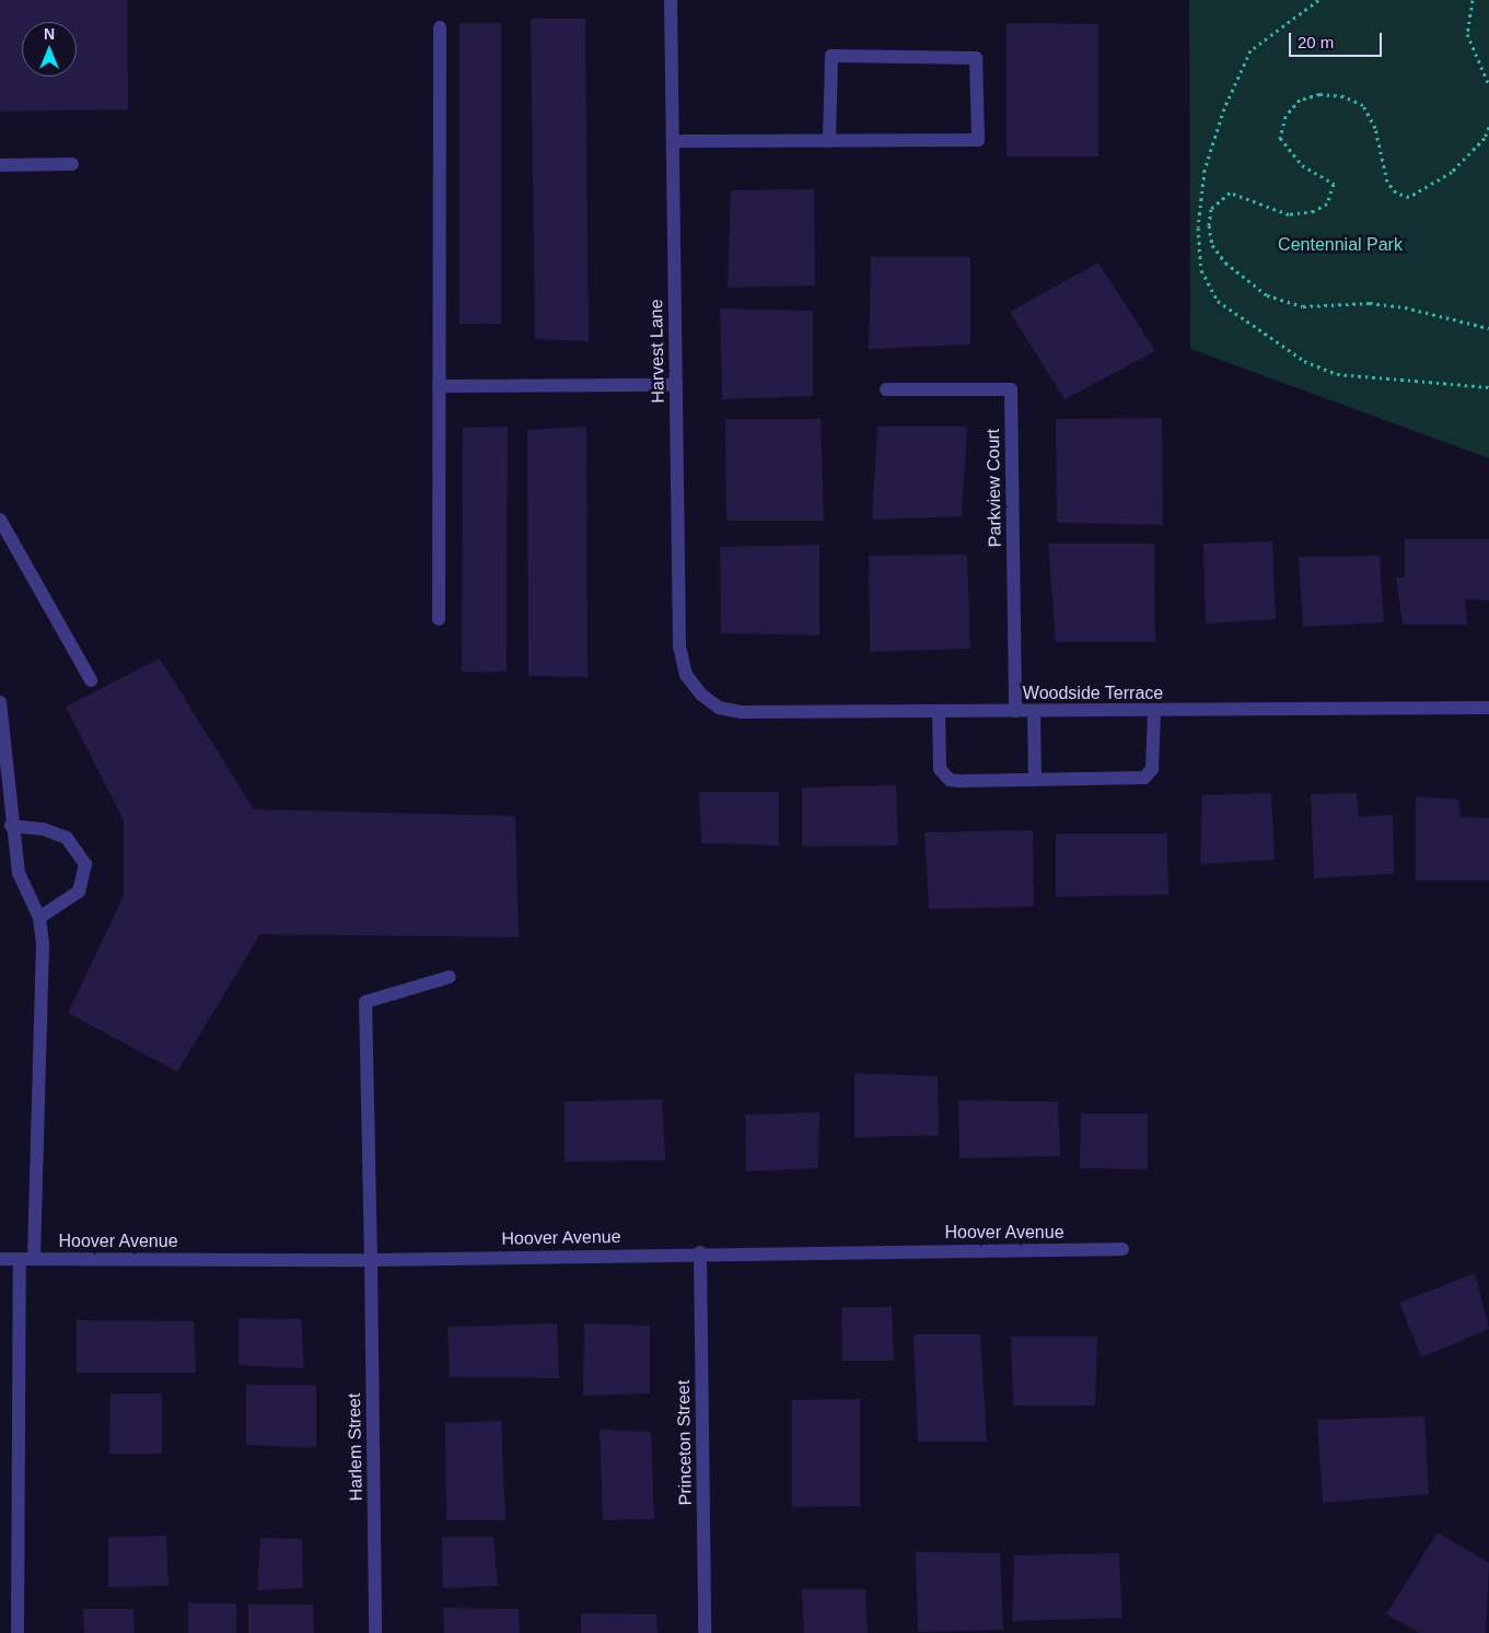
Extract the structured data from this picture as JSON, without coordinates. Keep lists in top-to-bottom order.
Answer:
{
  "streets": {
    "street": [
      "Harvest Lane",
      "Parkview Court",
      "Woodside Terrace",
      "Hoover Avenue",
      "Princeton Street",
      "Harlem Street"
    ]
  },
  "crossings": [
    ["Harvest Lane", "Woodside Terrace"],
    ["Parkview Court", "Woodside Terrace"],
    ["Hoover Avenue", "Princeton Street"],
    ["Hoover Avenue", "Harlem Street"]
  ],
  "parks": ["Centennial Park"],
  "scale_bar": "20 m",
  "north": "top"
}
